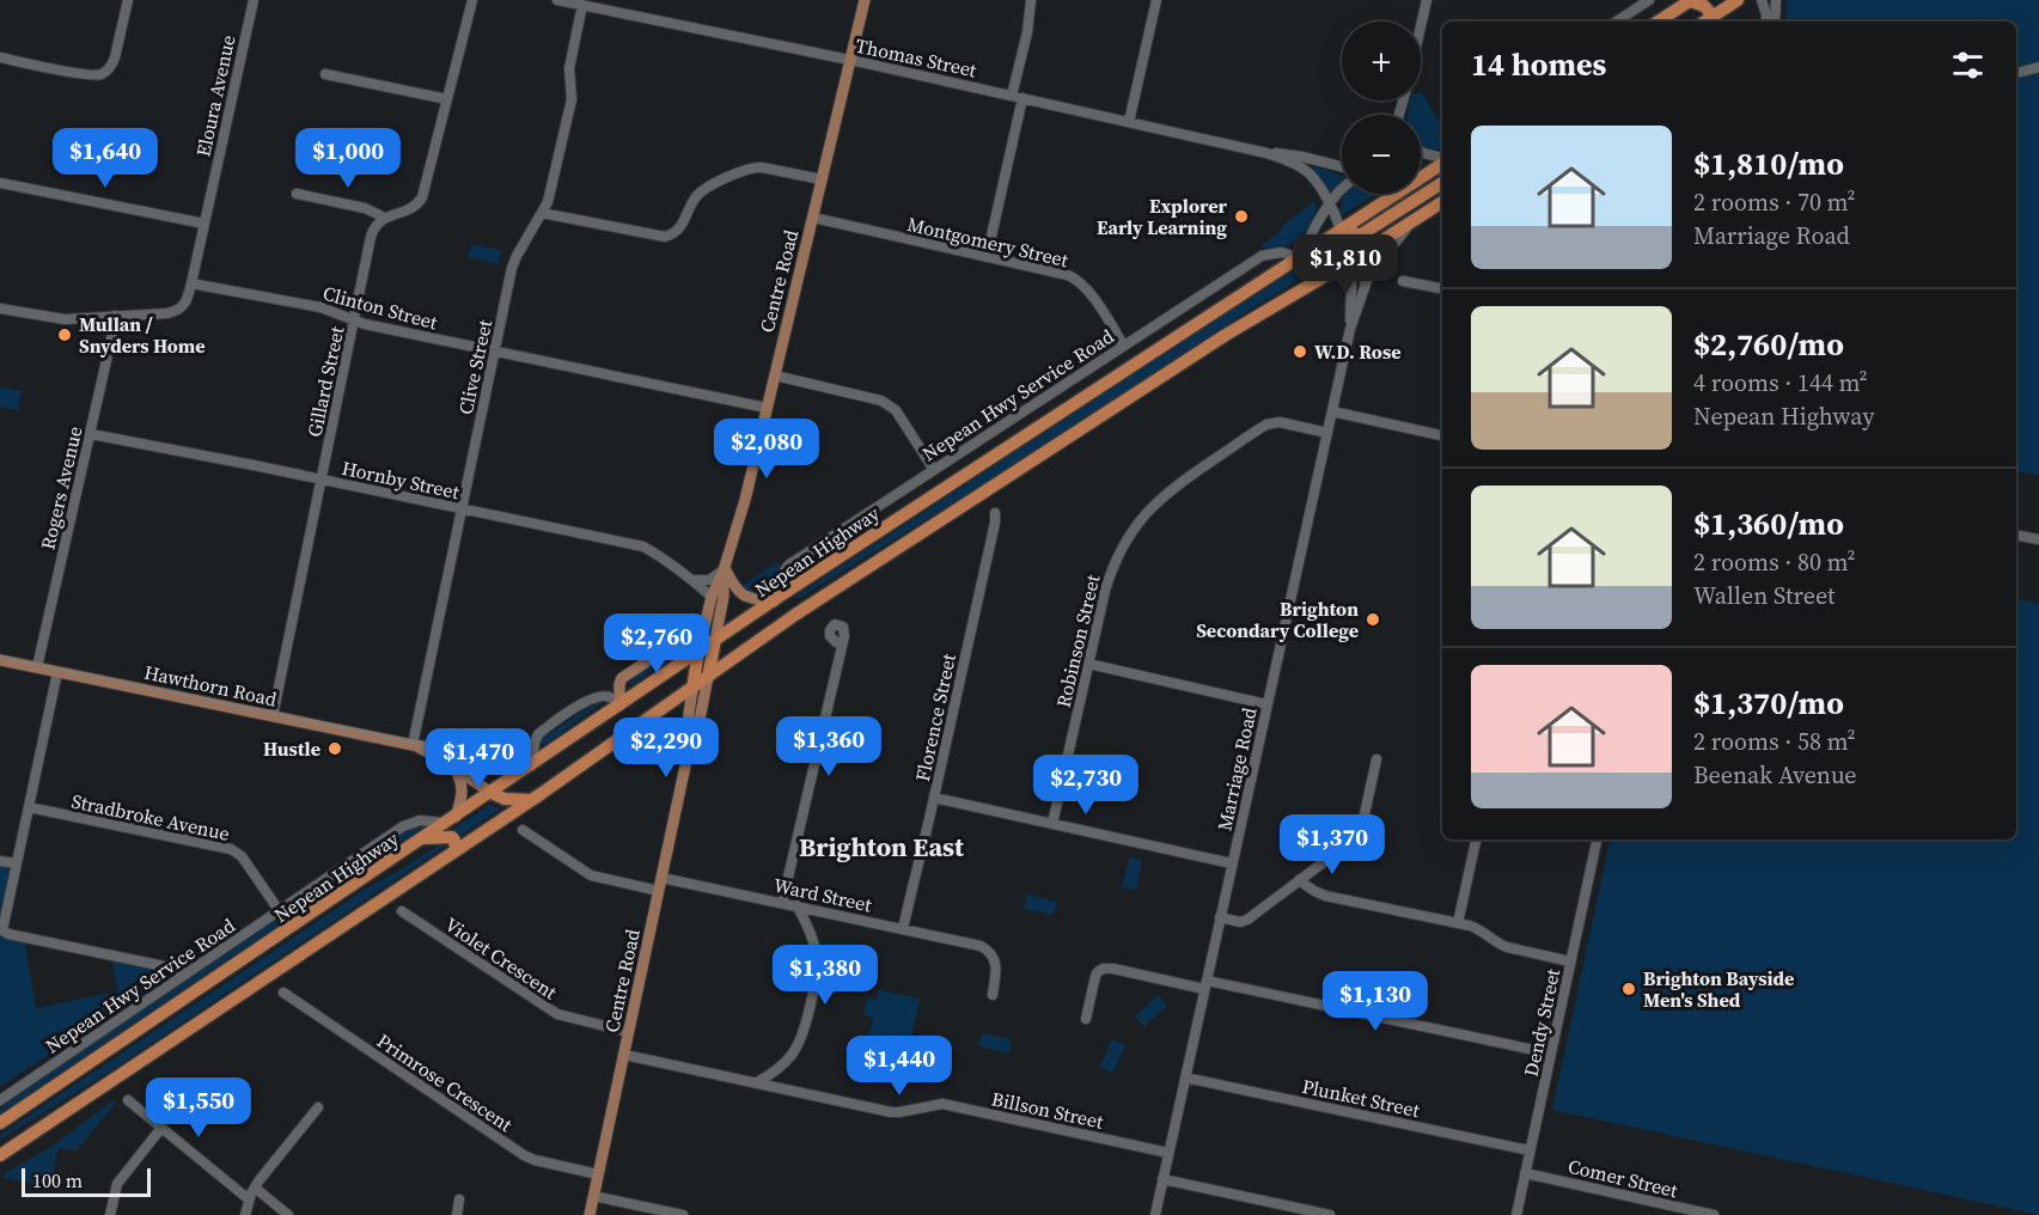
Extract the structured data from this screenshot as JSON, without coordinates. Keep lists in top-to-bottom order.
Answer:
{
  "streets": {
    "highway": ["Centre Road", "Nepean Highway"],
    "main road": ["Hawthorn Road"],
    "street": [
      "Thomas Street",
      "Eloura Avenue",
      "Montgomery Street",
      "Clinton Street",
      "Clive Street",
      "Gillard Street",
      "Nepean Hwy Service Road",
      "Hornby Street",
      "Rogers Avenue",
      "Robinson Street",
      "Florence Street",
      "Marriage Road",
      "Stradbroke Avenue",
      "Ward Street",
      "Violet Crescent",
      "Dendy Street",
      "Primrose Crescent",
      "Plunket Street",
      "Billson Street",
      "Comer Street"
    ]
  },
  "crossings": [
    ["Thomas Street", "Centre Road"],
    ["Thomas Street", "Clive Street"],
    ["Thomas Street", "Nepean Highway"],
    ["Eloura Avenue", "Clinton Street"],
    ["Montgomery Street", "Centre Road"],
    ["Montgomery Street", "Nepean Hwy Service Road"],
    ["Centre Road", "Clinton Street"],
    ["Centre Road", "Hornby Street"],
    ["Centre Road", "Nepean Highway"],
    ["Centre Road", "Ward Street"],
    ["Centre Road", "Violet Crescent"],
    ["Centre Road", "Primrose Crescent"],
    ["Centre Road", "Billson Street"],
    ["Clinton Street", "Clive Street"],
    ["Clinton Street", "Gillard Street"],
    ["Clive Street", "Hornby Street"],
    ["Clive Street", "Hawthorn Road"],
    ["Gillard Street", "Hornby Street"],
    ["Gillard Street", "Hawthorn Road"],
    ["Nepean Hwy Service Road", "Nepean Highway"],
    ["Nepean Hwy Service Road", "Stradbroke Avenue"],
    ["Hornby Street", "Rogers Avenue"],
    ["Rogers Avenue", "Hawthorn Road"],
    ["Nepean Highway", "Hawthorn Road"],
    ["Nepean Highway", "Marriage Road"],
    ["Robinson Street", "Marriage Road"],
    ["Florence Street", "Ward Street"],
    ["Marriage Road", "Plunket Street"],
    ["Marriage Road", "Billson Street"],
    ["Dendy Street", "Plunket Street"],
    ["Dendy Street", "Comer Street"]
  ],
  "districts": ["Brighton East"],
  "places": [
    "Explorer Early Learning",
    "Mullan / Snyders Home",
    "W.D. Rose",
    "Brighton Secondary College",
    "Hustle",
    "Brighton Bayside Men's Shed"
  ],
  "scale_bar": "100 m",
  "page": {
    "map_buttons": ["+", "−"],
    "heading": "14 homes",
    "list": [
      {
        "name": "$1,810/mo",
        "note": "2 rooms · 70 m² · Marriage Road"
      },
      {
        "name": "$2,760/mo",
        "note": "4 rooms · 144 m² · Nepean Highway"
      },
      {
        "name": "$1,360/mo",
        "note": "2 rooms · 80 m² · Wallen Street"
      },
      {
        "name": "$1,370/mo",
        "note": "2 rooms · 58 m² · Beenak Avenue"
      }
    ],
    "price": [
      "$1,640",
      "$1,000",
      "$1,810",
      "$2,080",
      "$2,760",
      "$1,360",
      "$2,290",
      "$1,470",
      "$2,730",
      "$1,370",
      "$1,380",
      "$1,130",
      "$1,440",
      "$1,550"
    ],
    "scale": "100 m"
  }
}
